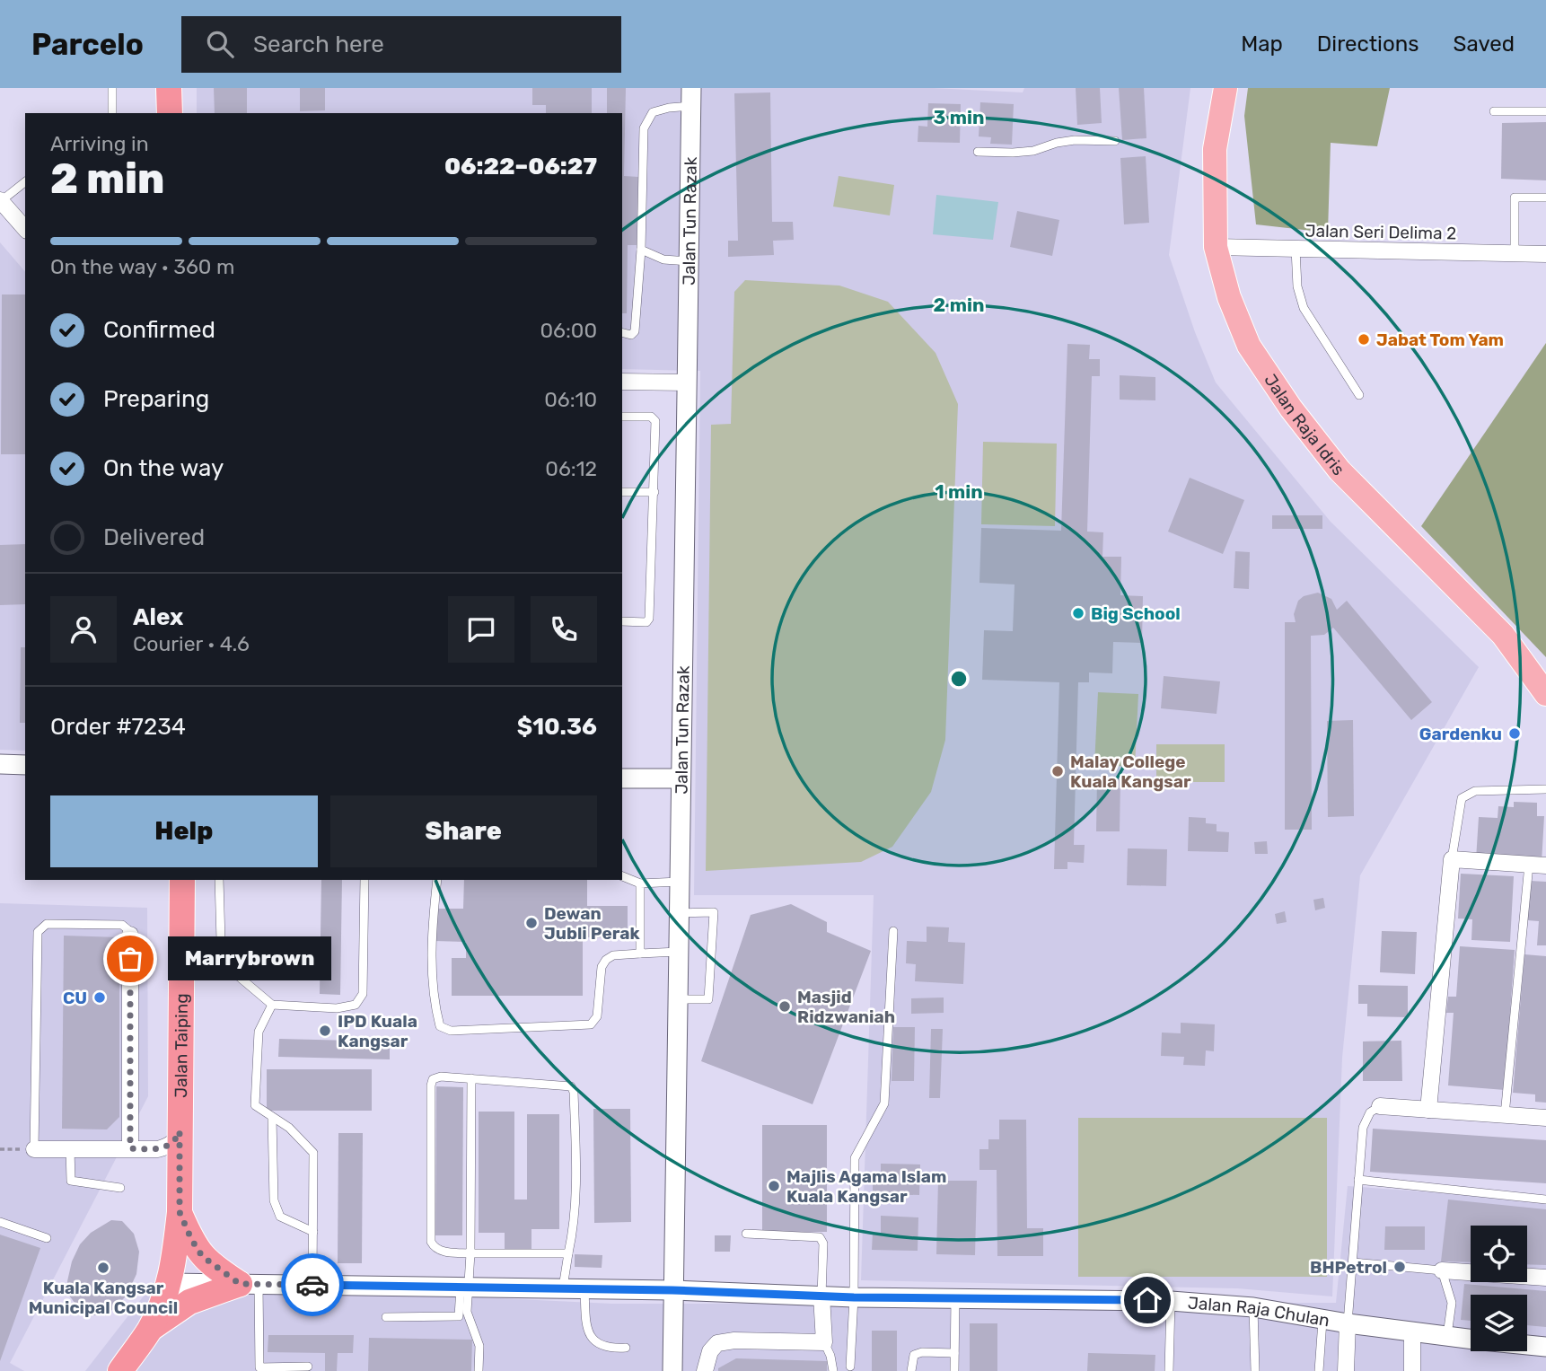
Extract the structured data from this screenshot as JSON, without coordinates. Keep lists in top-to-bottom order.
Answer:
{
  "streets": {
    "highway": ["Jalan Taiping"],
    "main road": ["Jalan Raja Idris"],
    "street": ["Jalan Tun Razak", "Jalan Seri Delima 2", "Jalan Raja Chulan"]
  },
  "crossings": [
    ["Jalan Tun Razak", "Jalan Raja Chulan"],
    ["Jalan Seri Delima 2", "Jalan Raja Idris"],
    ["Jalan Taiping", "Jalan Raja Chulan"]
  ],
  "places": [
    "Jabat Tom Yam",
    "Big School",
    "Gardenku",
    "Malay College Kuala Kangsar",
    "Dewan Jubli Perak",
    "Marrybrown",
    "CU",
    "Masjid Ridzwaniah",
    "IPD Kuala Kangsar",
    "Majlis Agama Islam Kuala Kangsar",
    "BHPetrol",
    "Kuala Kangsar Municipal Council"
  ],
  "page": {
    "header": "Parcelo",
    "search": "Search here",
    "nav": ["Map", "Directions", "Saved"],
    "heading": ["2 min", "Arriving in", "06:22–06:27"],
    "panel": [
      "Alex",
      "Courier · 4.6",
      "Order #7234",
      "$10.36"
    ],
    "bar": "On the way · 360 m",
    "list": [
      ["Confirmed", "06:00"],
      ["Preparing", "06:10"],
      ["On the way", "06:12"],
      "Delivered"
    ],
    "buttons": ["Help", "Share"],
    "bubble": "Marrybrown"
  },
  "rings": ["3 min", "2 min", "1 min"]
}
